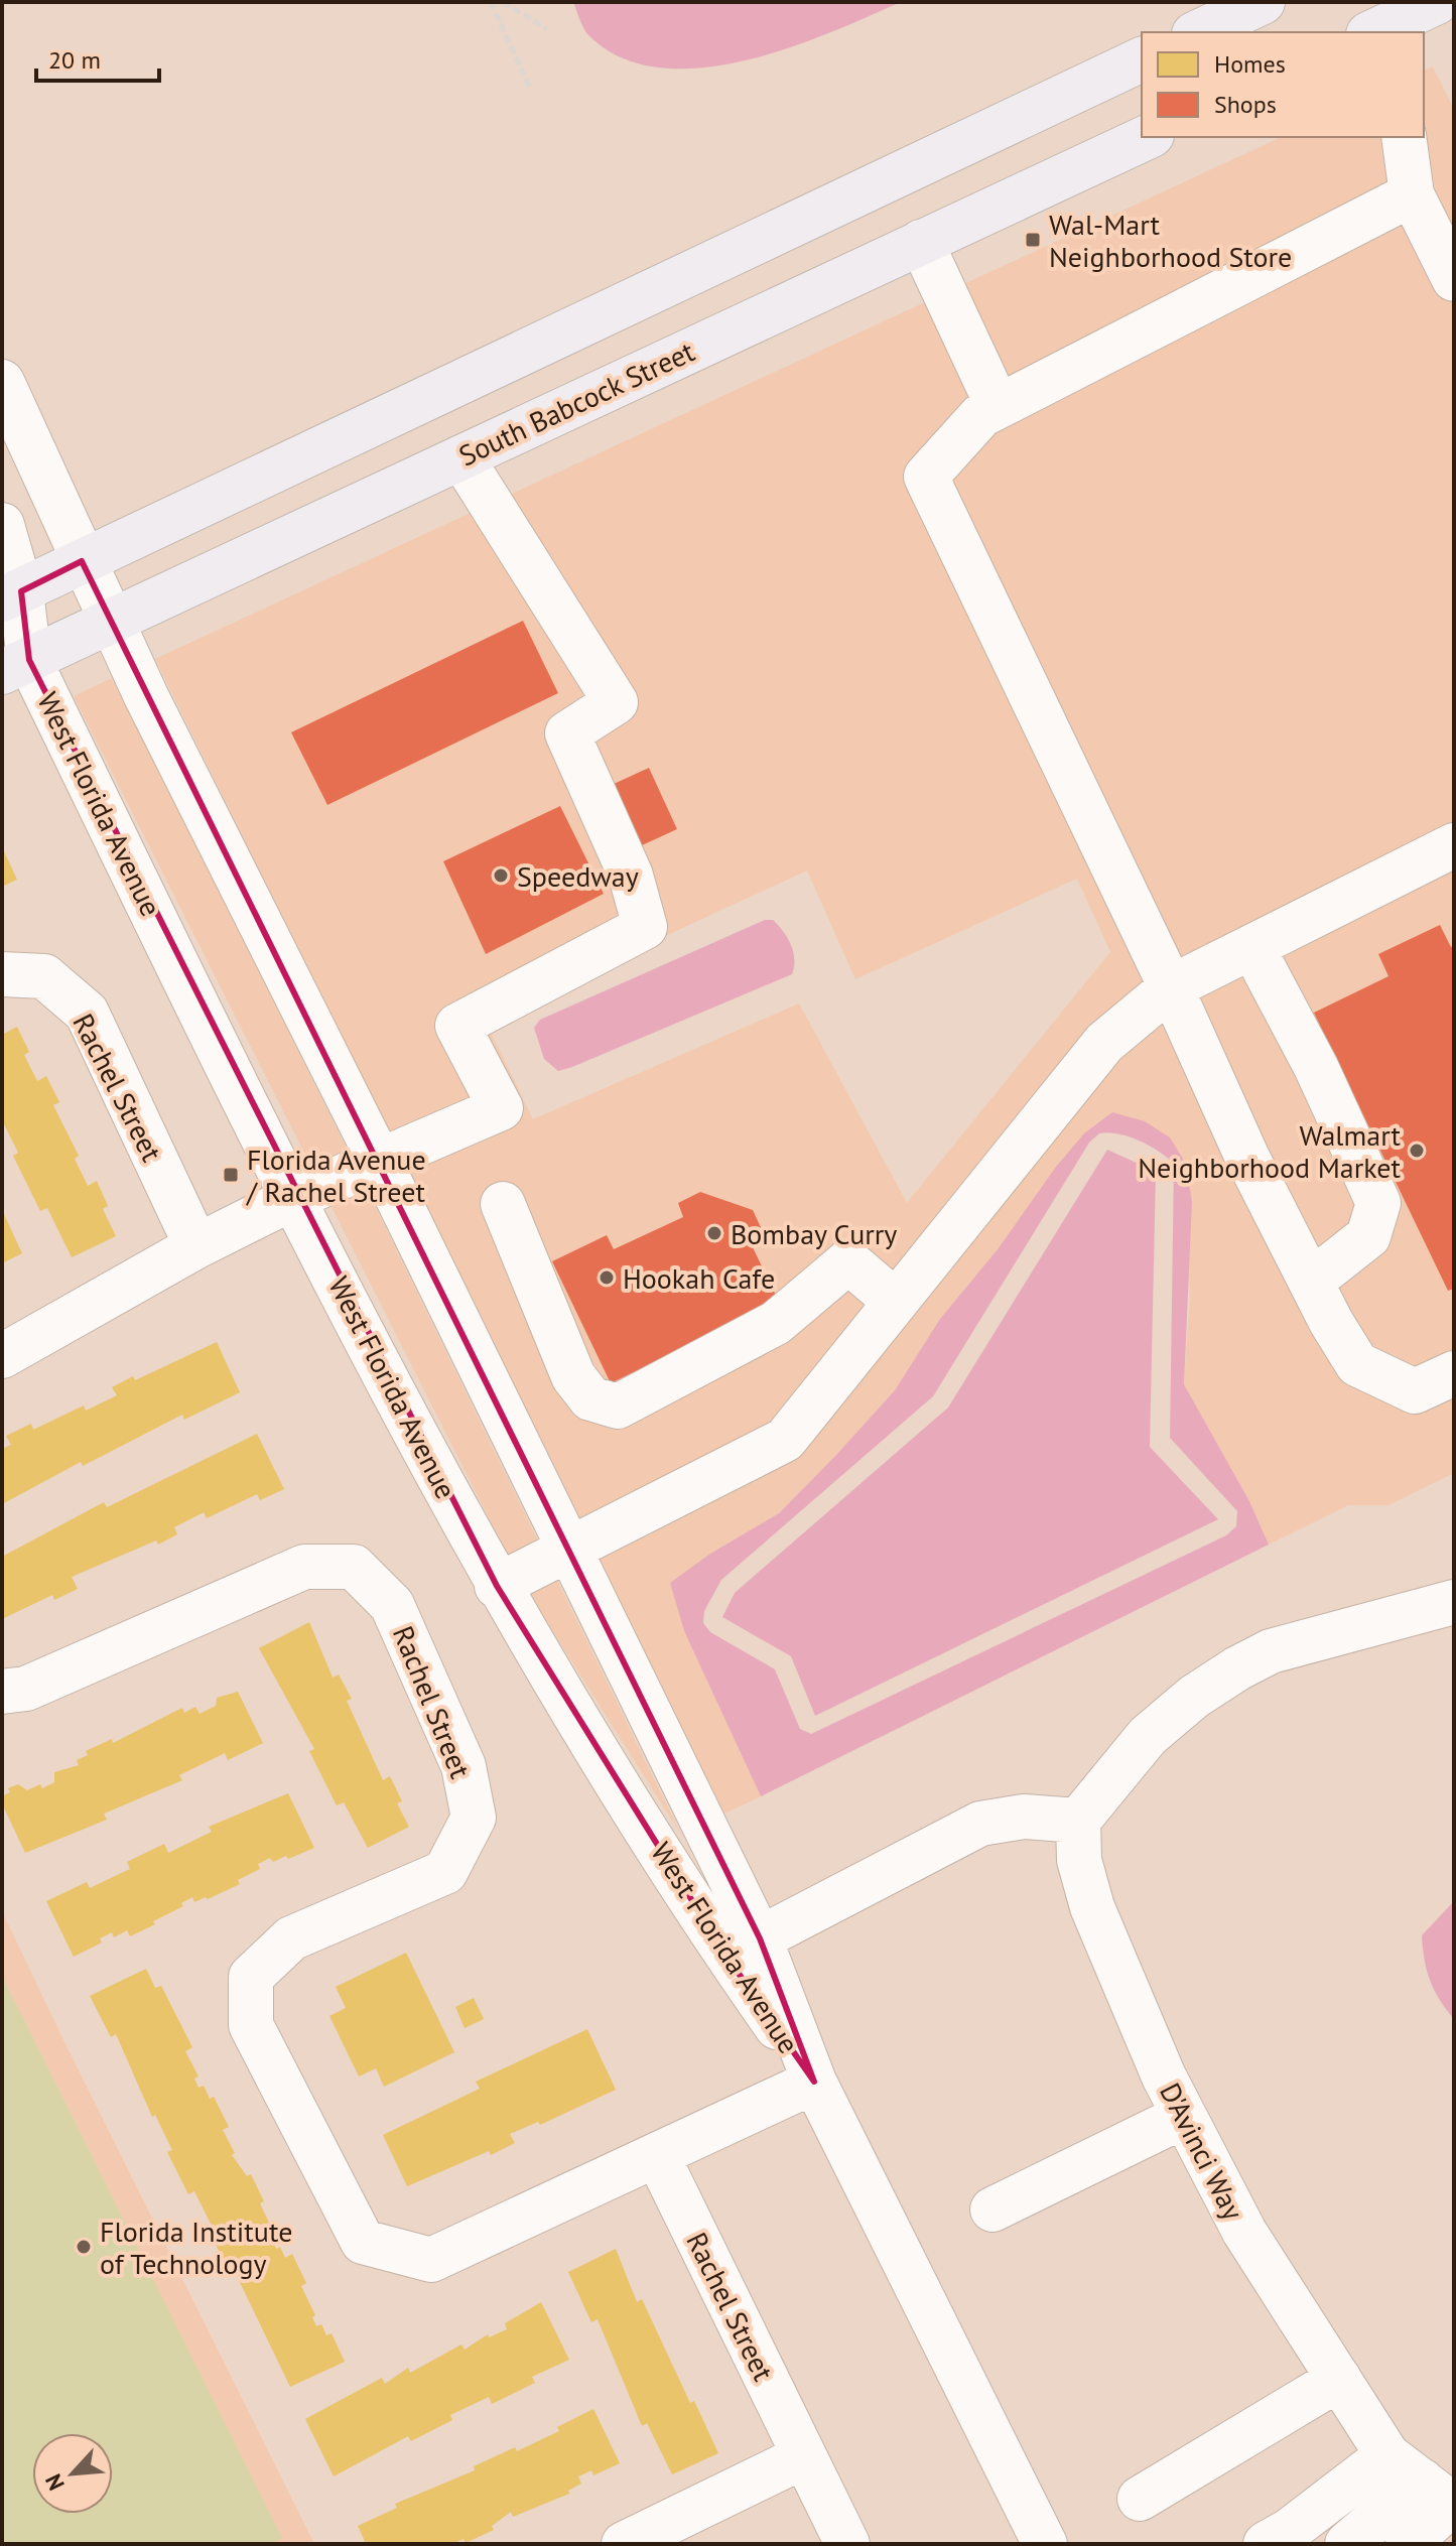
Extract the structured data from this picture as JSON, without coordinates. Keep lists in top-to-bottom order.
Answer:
{
  "streets": {
    "main road": ["South Babcock Street"],
    "street": ["West Florida Avenue", "Rachel Street", "D'Avinci Way"]
  },
  "crossings": [
    ["South Babcock Street", "West Florida Avenue"],
    ["West Florida Avenue", "Rachel Street"]
  ],
  "places": {
    "transit": ["Wal-Mart Neighborhood Store", "Florida Avenue / Rachel Street"],
    "other": [
      "Speedway",
      "Walmart Neighborhood Market",
      "Bombay Curry",
      "Hookah Cafe",
      "Florida Institute of Technology"
    ]
  },
  "legend": ["Homes", "Shops"],
  "scale_bar": "20 m",
  "north": "bottom left"
}
